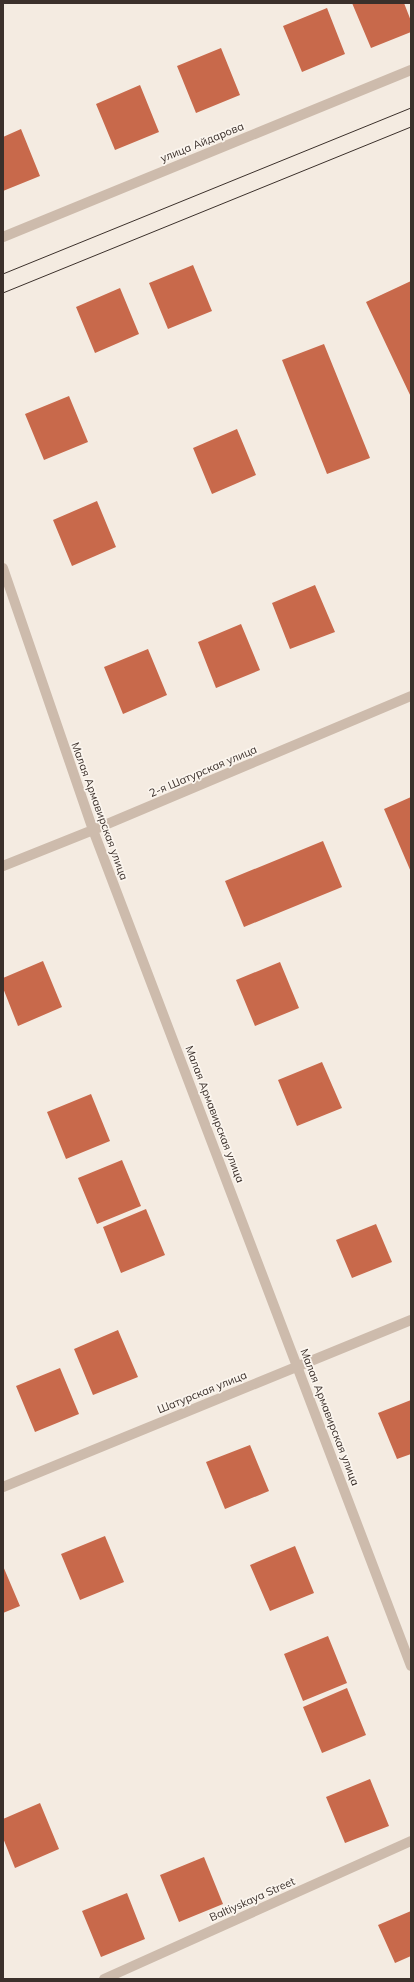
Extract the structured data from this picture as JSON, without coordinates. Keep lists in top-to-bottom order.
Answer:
{
  "streets": {
    "street": [
      "улица Айдарова",
      "2-я Шатурская улица",
      "Малая Армавирская улица",
      "Шатурская улица",
      "Baltiyskaya Street"
    ]
  },
  "crossings": [
    ["2-я Шатурская улица", "Малая Армавирская улица"],
    ["Малая Армавирская улица", "Шатурская улица"]
  ]
}
